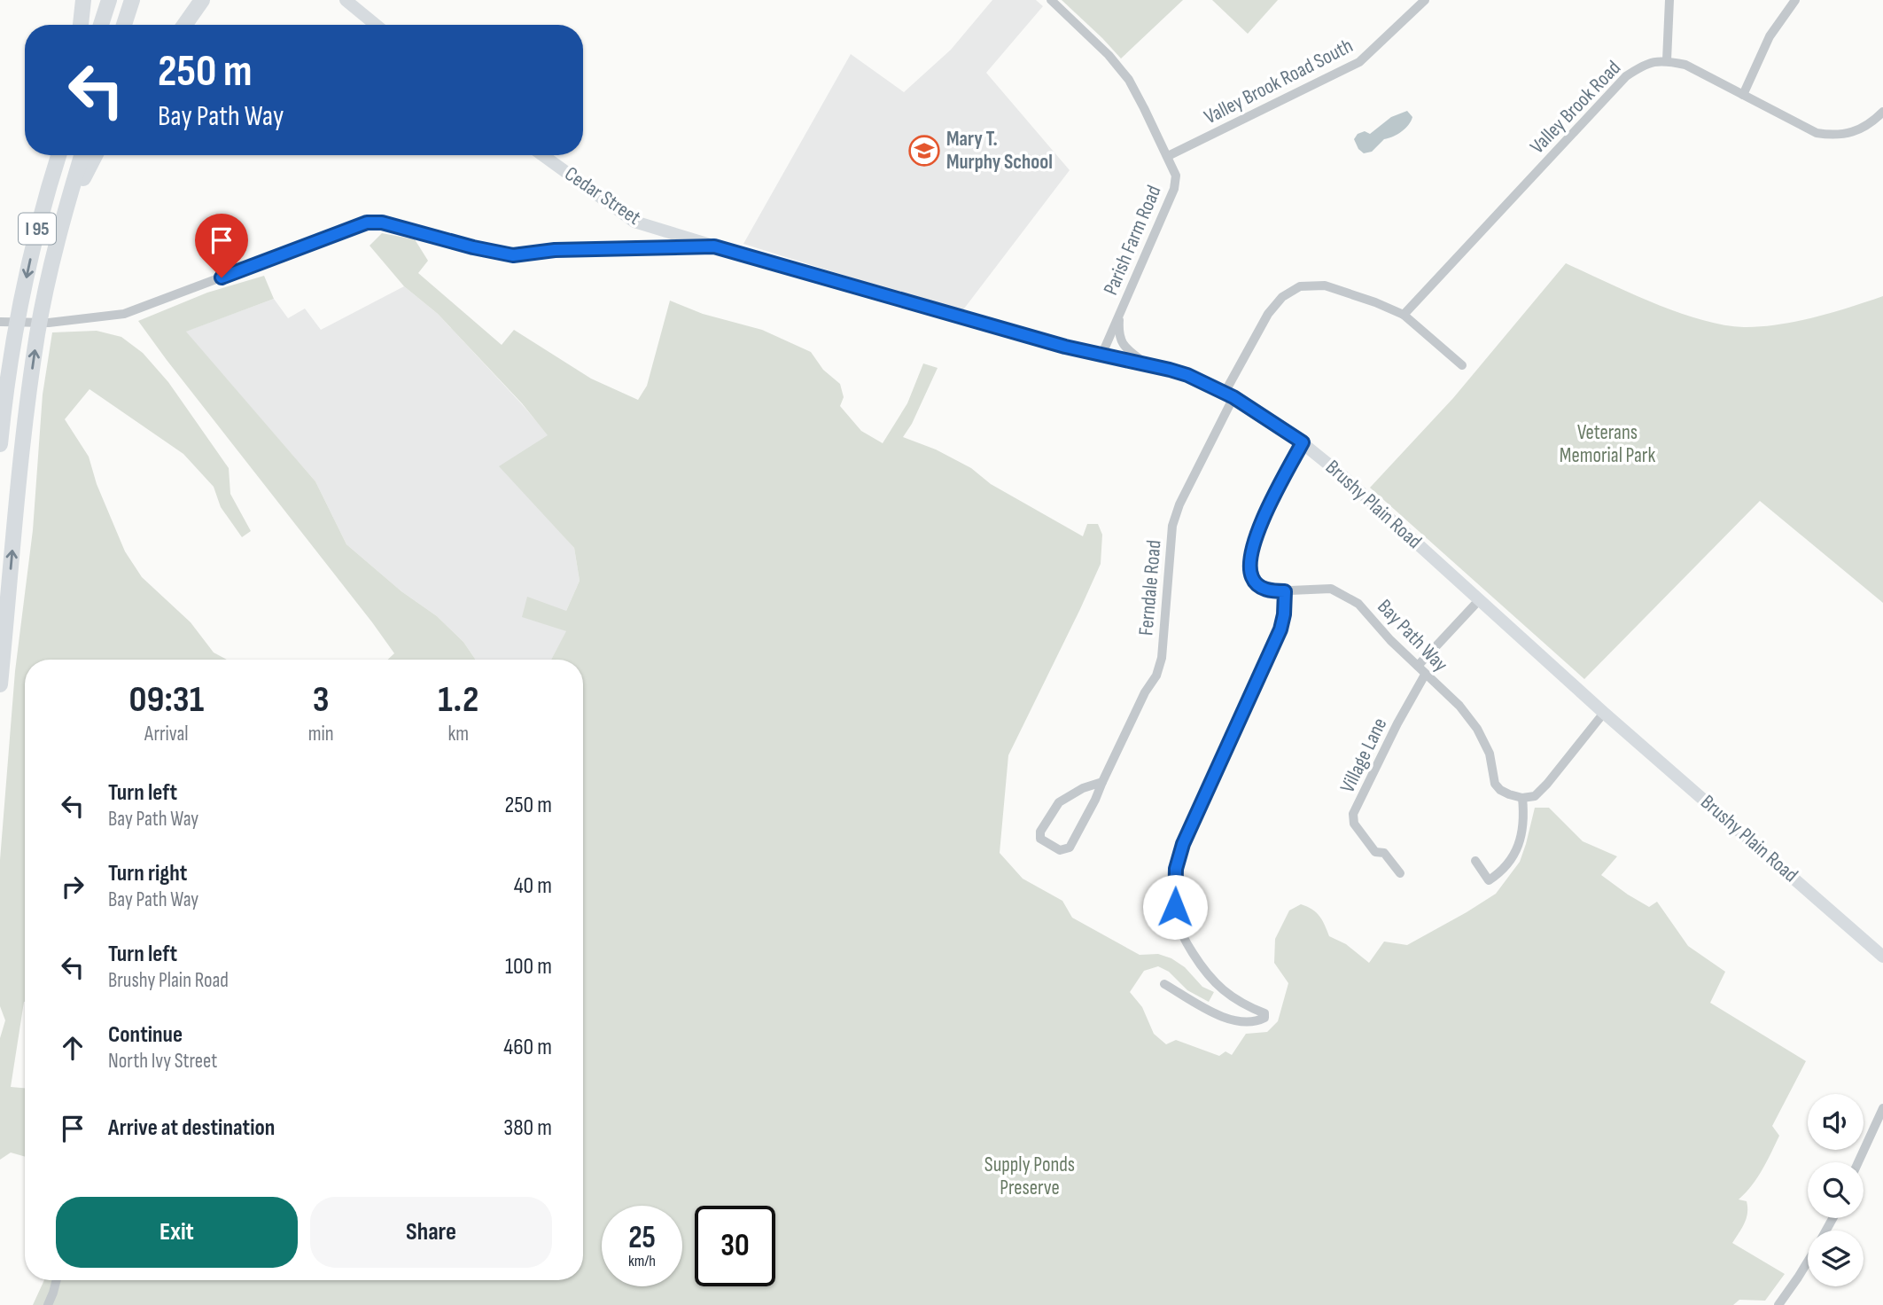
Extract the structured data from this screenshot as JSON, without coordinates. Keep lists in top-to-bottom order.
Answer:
{
  "streets": {
    "highway": ["I 95"],
    "main road": ["Cedar Street", "Brushy Plain Road"],
    "street": [
      "Valley Brook Road South",
      "Valley Brook Road",
      "Parish Farm Road",
      "Ferndale Road",
      "Bay Path Way",
      "Village Lane"
    ]
  },
  "crossings": [
    ["Valley Brook Road South", "Parish Farm Road"],
    ["Valley Brook Road", "Ferndale Road"],
    ["Cedar Street", "Brushy Plain Road"],
    ["Parish Farm Road", "Brushy Plain Road"],
    ["Brushy Plain Road", "Ferndale Road"],
    ["Brushy Plain Road", "Bay Path Way"],
    ["Bay Path Way", "Village Lane"]
  ],
  "parks": ["Veterans Memorial Park", "Supply Ponds Preserve"],
  "places": {
    "school or university": ["Mary T. Murphy School"]
  },
  "page": {
    "turn": ["250 m", "Bay Path Way"],
    "eta": [
      "09:31",
      "Arrival",
      "3",
      "min",
      "1.2",
      "km"
    ],
    "list": [
      {
        "name": "Turn left",
        "note": "Bay Path Way",
        "value": "250 m"
      },
      {
        "name": "Turn right",
        "note": "Bay Path Way",
        "value": "40 m"
      },
      {
        "name": "Turn left",
        "note": "Brushy Plain Road",
        "value": "100 m"
      },
      {
        "name": "Continue",
        "note": "North Ivy Street",
        "value": "460 m"
      },
      {
        "name": "Arrive at destination",
        "value": "380 m"
      }
    ],
    "buttons": ["Exit", "Share"],
    "speed": "25 km/h",
    "limit": "30"
  }
}
